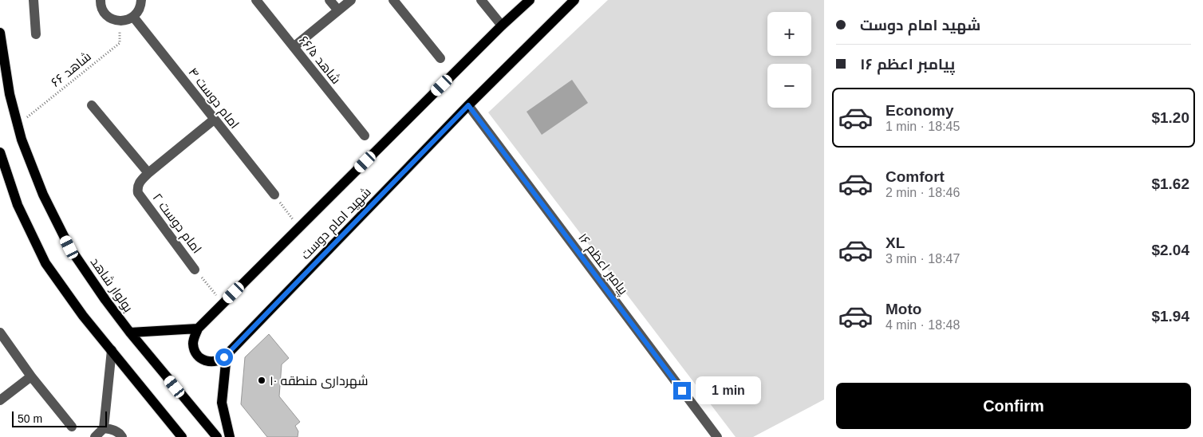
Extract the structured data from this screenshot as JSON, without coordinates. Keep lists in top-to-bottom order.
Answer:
{
  "streets": {
    "main road": ["شهید امام دوست", "بولوار شاهد"],
    "street": [
      "شاهد ۶۶/۵",
      "امام دوست ۴",
      "امام دوست ۲",
      "پیامبر اعظم ۱۶"
    ],
    "path": ["شاهد ۶۶"]
  },
  "crossings": [
    ["شاهد ۶۶", "بولوار شاهد"],
    ["شهید امام دوست", "پیامبر اعظم ۱۶"]
  ],
  "places": ["شهرداری منطقه ۱۰"],
  "scale_bar": "50 m",
  "page": {
    "banner": ["شهید امام دوست", "پیامبر اعظم ۱۶"],
    "map_buttons": ["+", "−"],
    "list": [
      {
        "name": "Economy",
        "note": "1 min · 18:45",
        "value": "$1.20"
      },
      {
        "name": "Comfort",
        "note": "2 min · 18:46",
        "value": "$1.62"
      },
      {
        "name": "XL",
        "note": "3 min · 18:47",
        "value": "$2.04"
      },
      {
        "name": "Moto",
        "note": "4 min · 18:48",
        "value": "$1.94"
      }
    ],
    "buttons": "Confirm",
    "bubble": "1 min",
    "scale": "50 m"
  }
}
